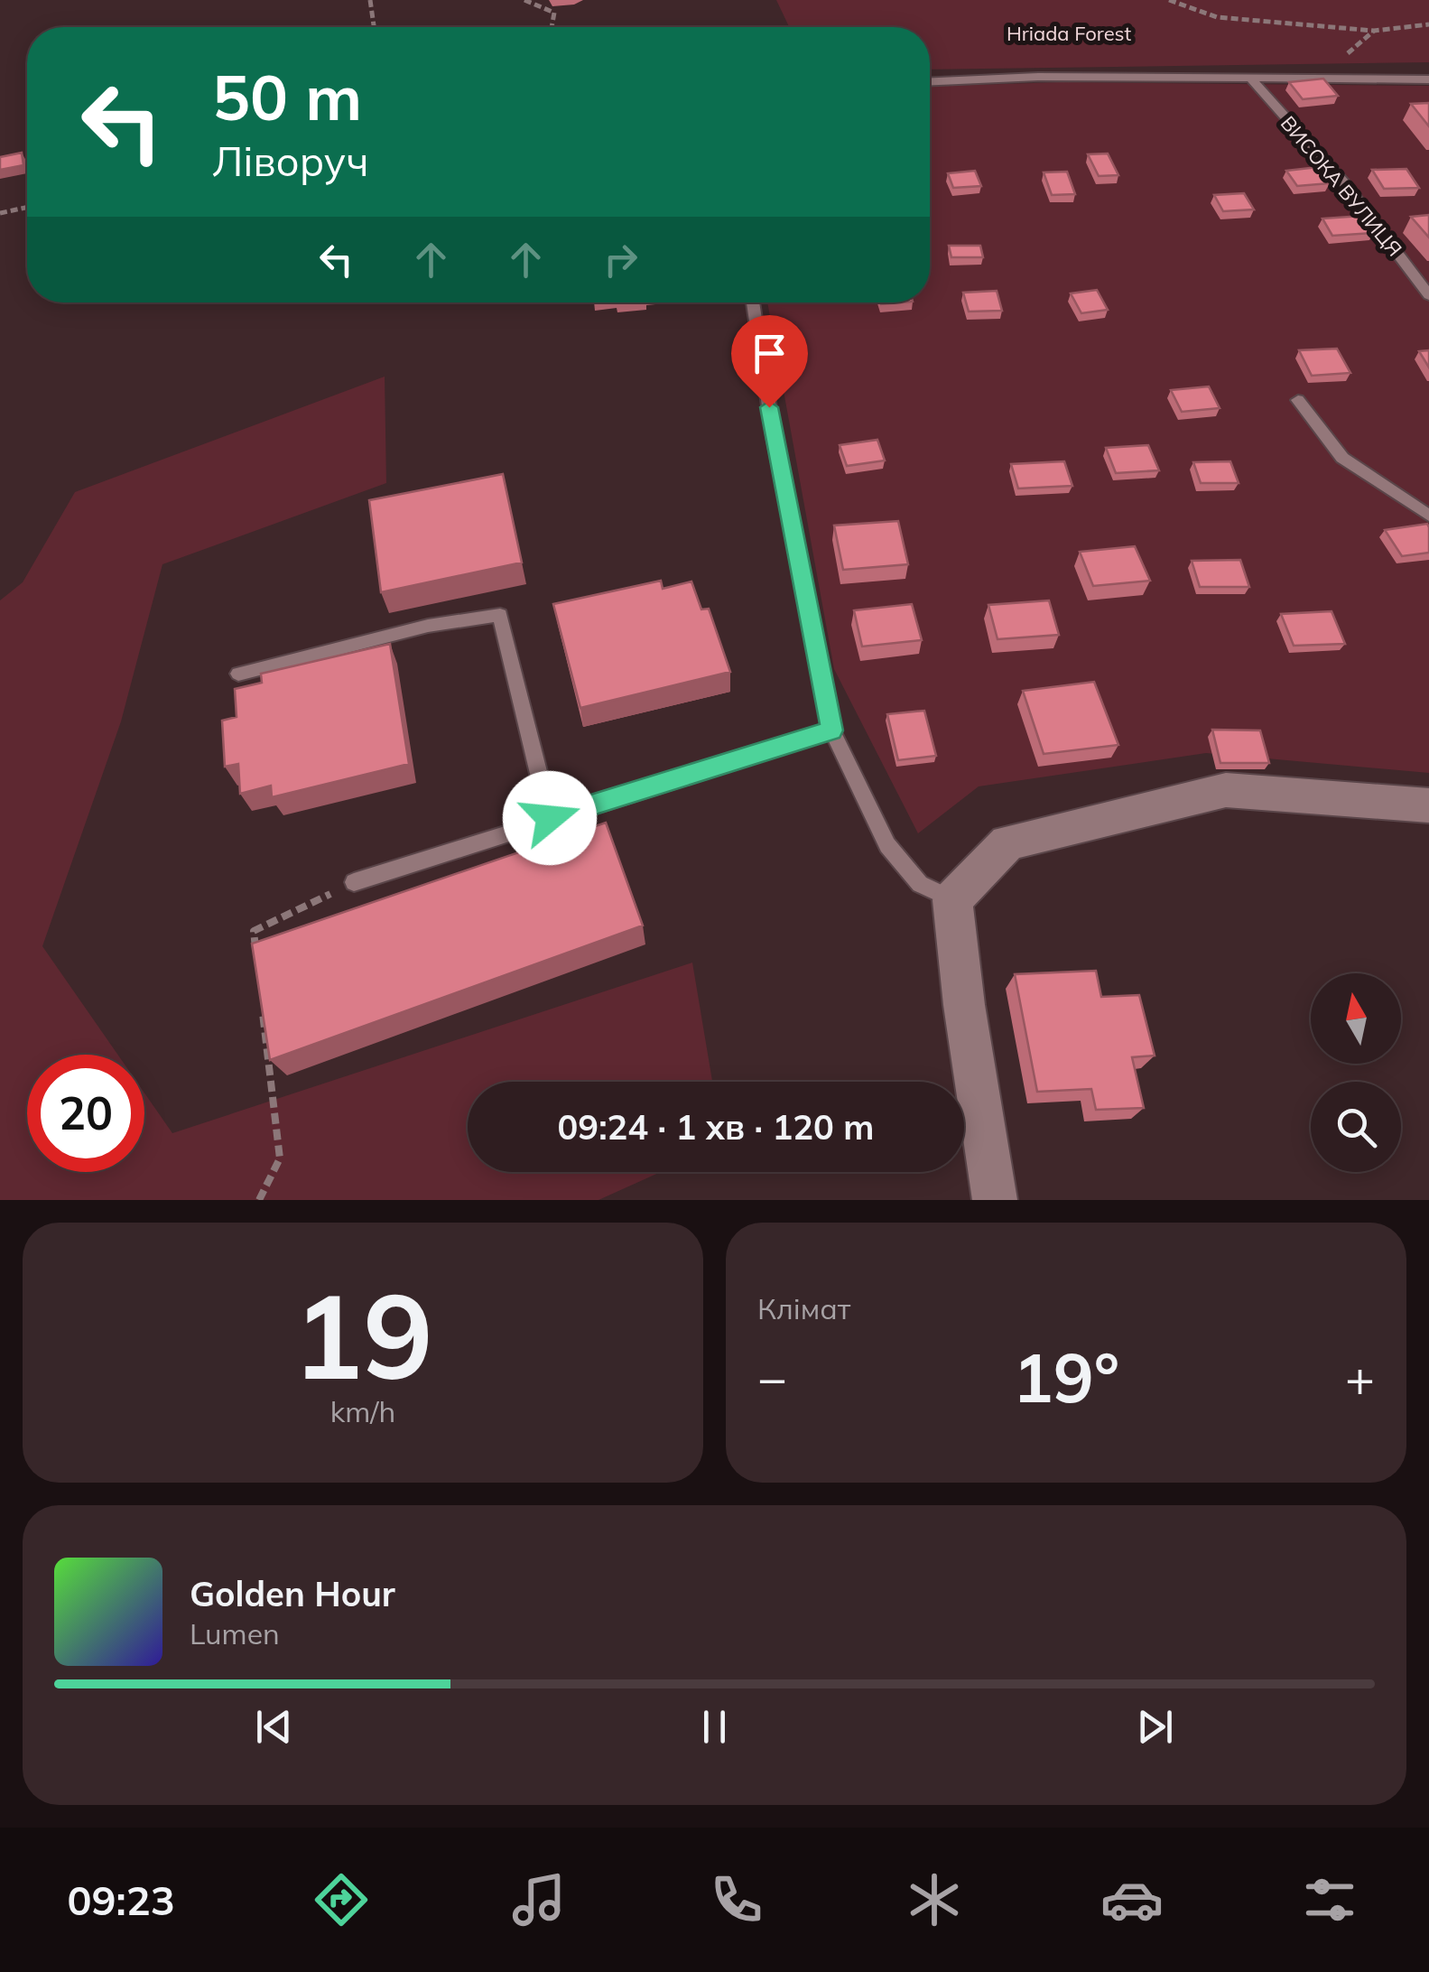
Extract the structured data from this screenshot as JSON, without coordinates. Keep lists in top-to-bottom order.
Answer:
{
  "streets": {
    "lane": ["ВИСОКА ВУЛИЦЯ"]
  },
  "parks": ["Hriada Forest"],
  "north": "top",
  "page": {
    "turn": ["50 m", "Ліворуч"],
    "limit": "20",
    "trip": "09:24 · 1 хв · 120 m",
    "tile": [
      ["19", "km/h"],
      "Клімат"
    ],
    "heat": ["−", "19°", "+"],
    "song": ["Golden Hour", "Lumen"],
    "tabs": "09:23"
  }
}
